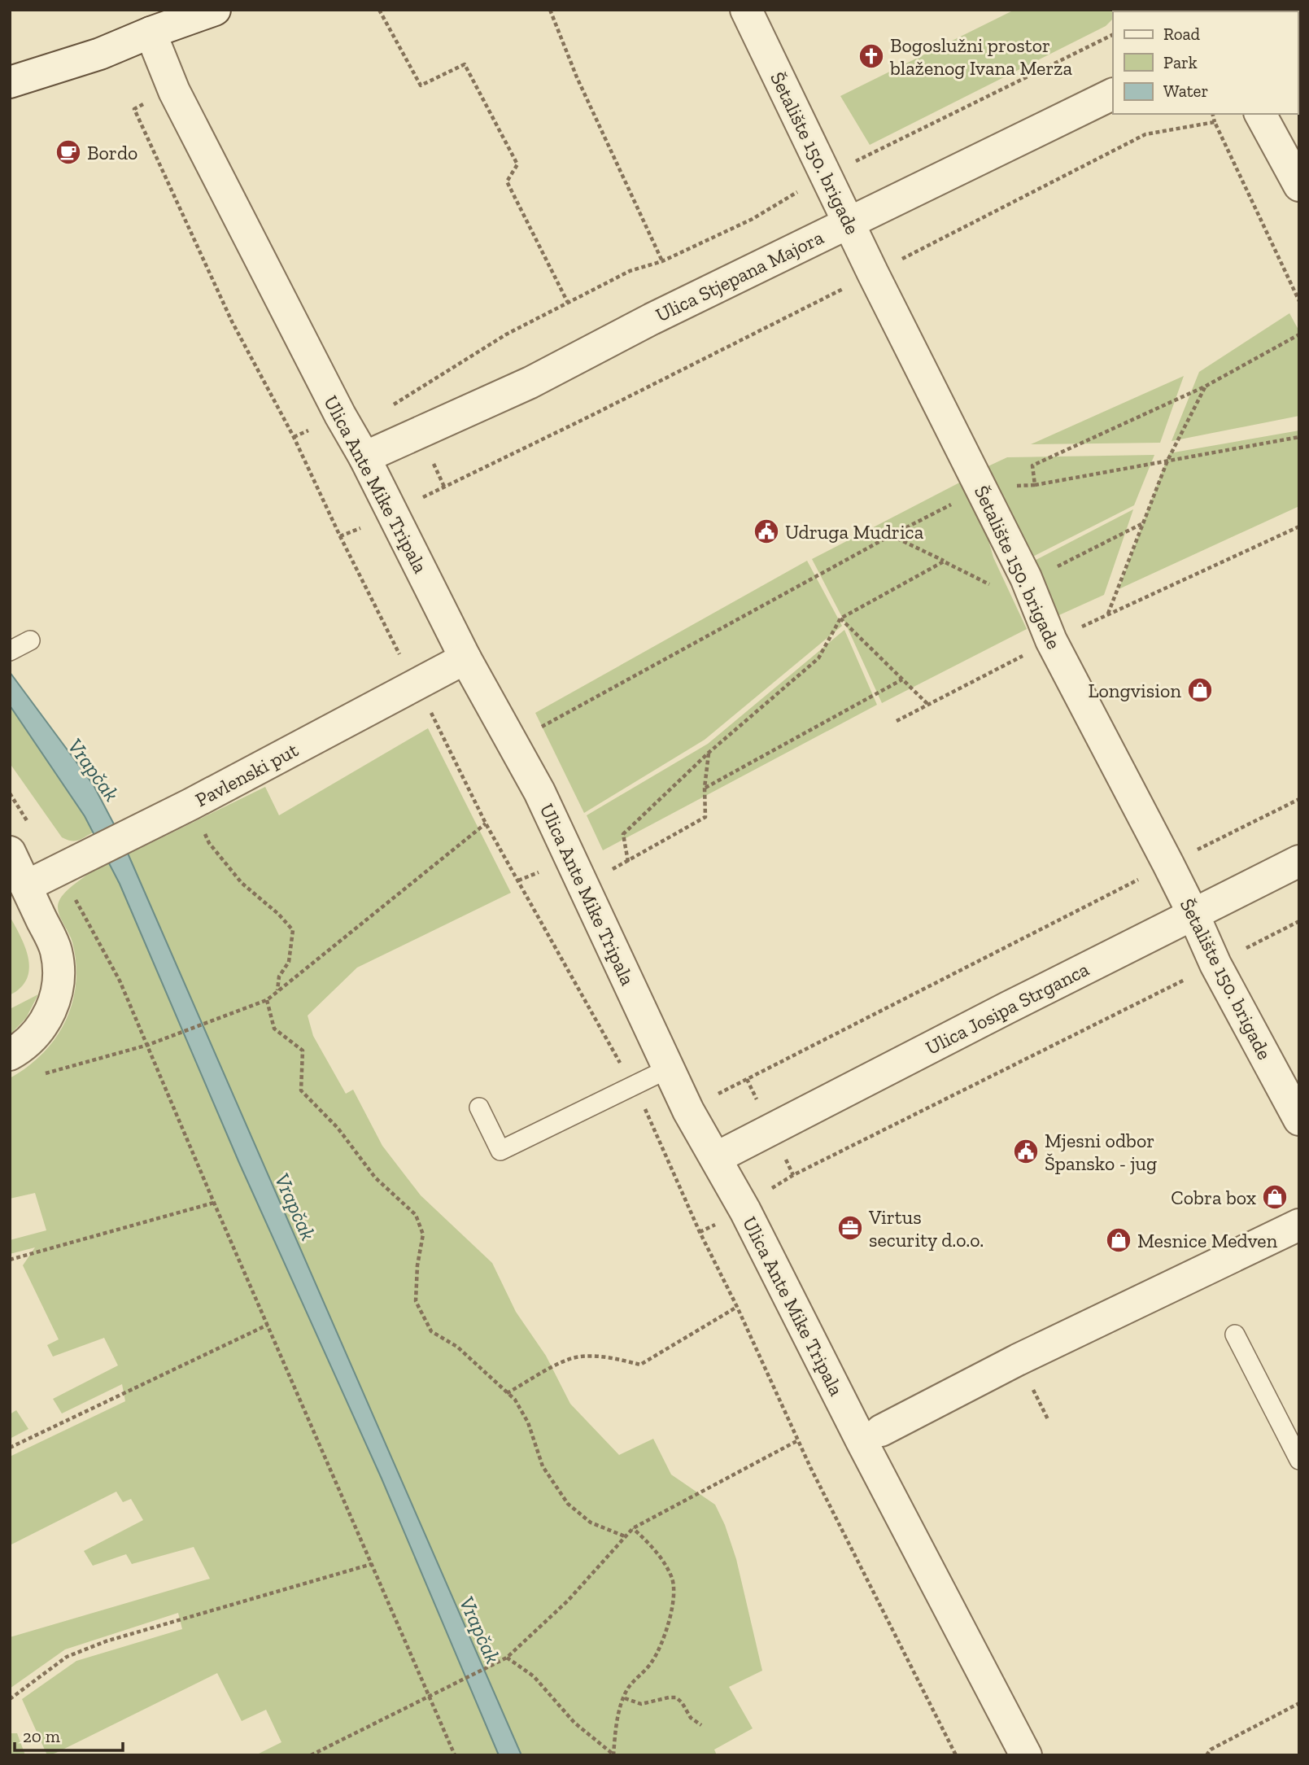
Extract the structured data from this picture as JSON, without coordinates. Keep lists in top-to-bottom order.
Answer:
{
  "streets": {
    "street": [
      "Šetalište 150. brigade",
      "Ulica Stjepana Majora",
      "Ulica Ante Mike Tripala",
      "Pavlenski put",
      "Ulica Josipa Strganca"
    ]
  },
  "crossings": [
    ["Šetalište 150. brigade", "Ulica Stjepana Majora"],
    ["Šetalište 150. brigade", "Ulica Josipa Strganca"],
    ["Ulica Stjepana Majora", "Ulica Ante Mike Tripala"],
    ["Ulica Ante Mike Tripala", "Pavlenski put"],
    ["Ulica Ante Mike Tripala", "Ulica Josipa Strganca"]
  ],
  "water": ["Vrapčak"],
  "places": {
    "church": ["Bogoslužni prostor blaženog Ivana Merza"],
    "cafe": ["Bordo"],
    "public building": ["Udruga Mudrica", "Mjesni odbor Špansko - jug"],
    "shop": ["Longvision", "Cobra box", "Mesnice Medven"],
    "office": ["Virtus security d.o.o."]
  },
  "legend": ["Road", "Park", "Water"],
  "scale_bar": "20 m"
}
